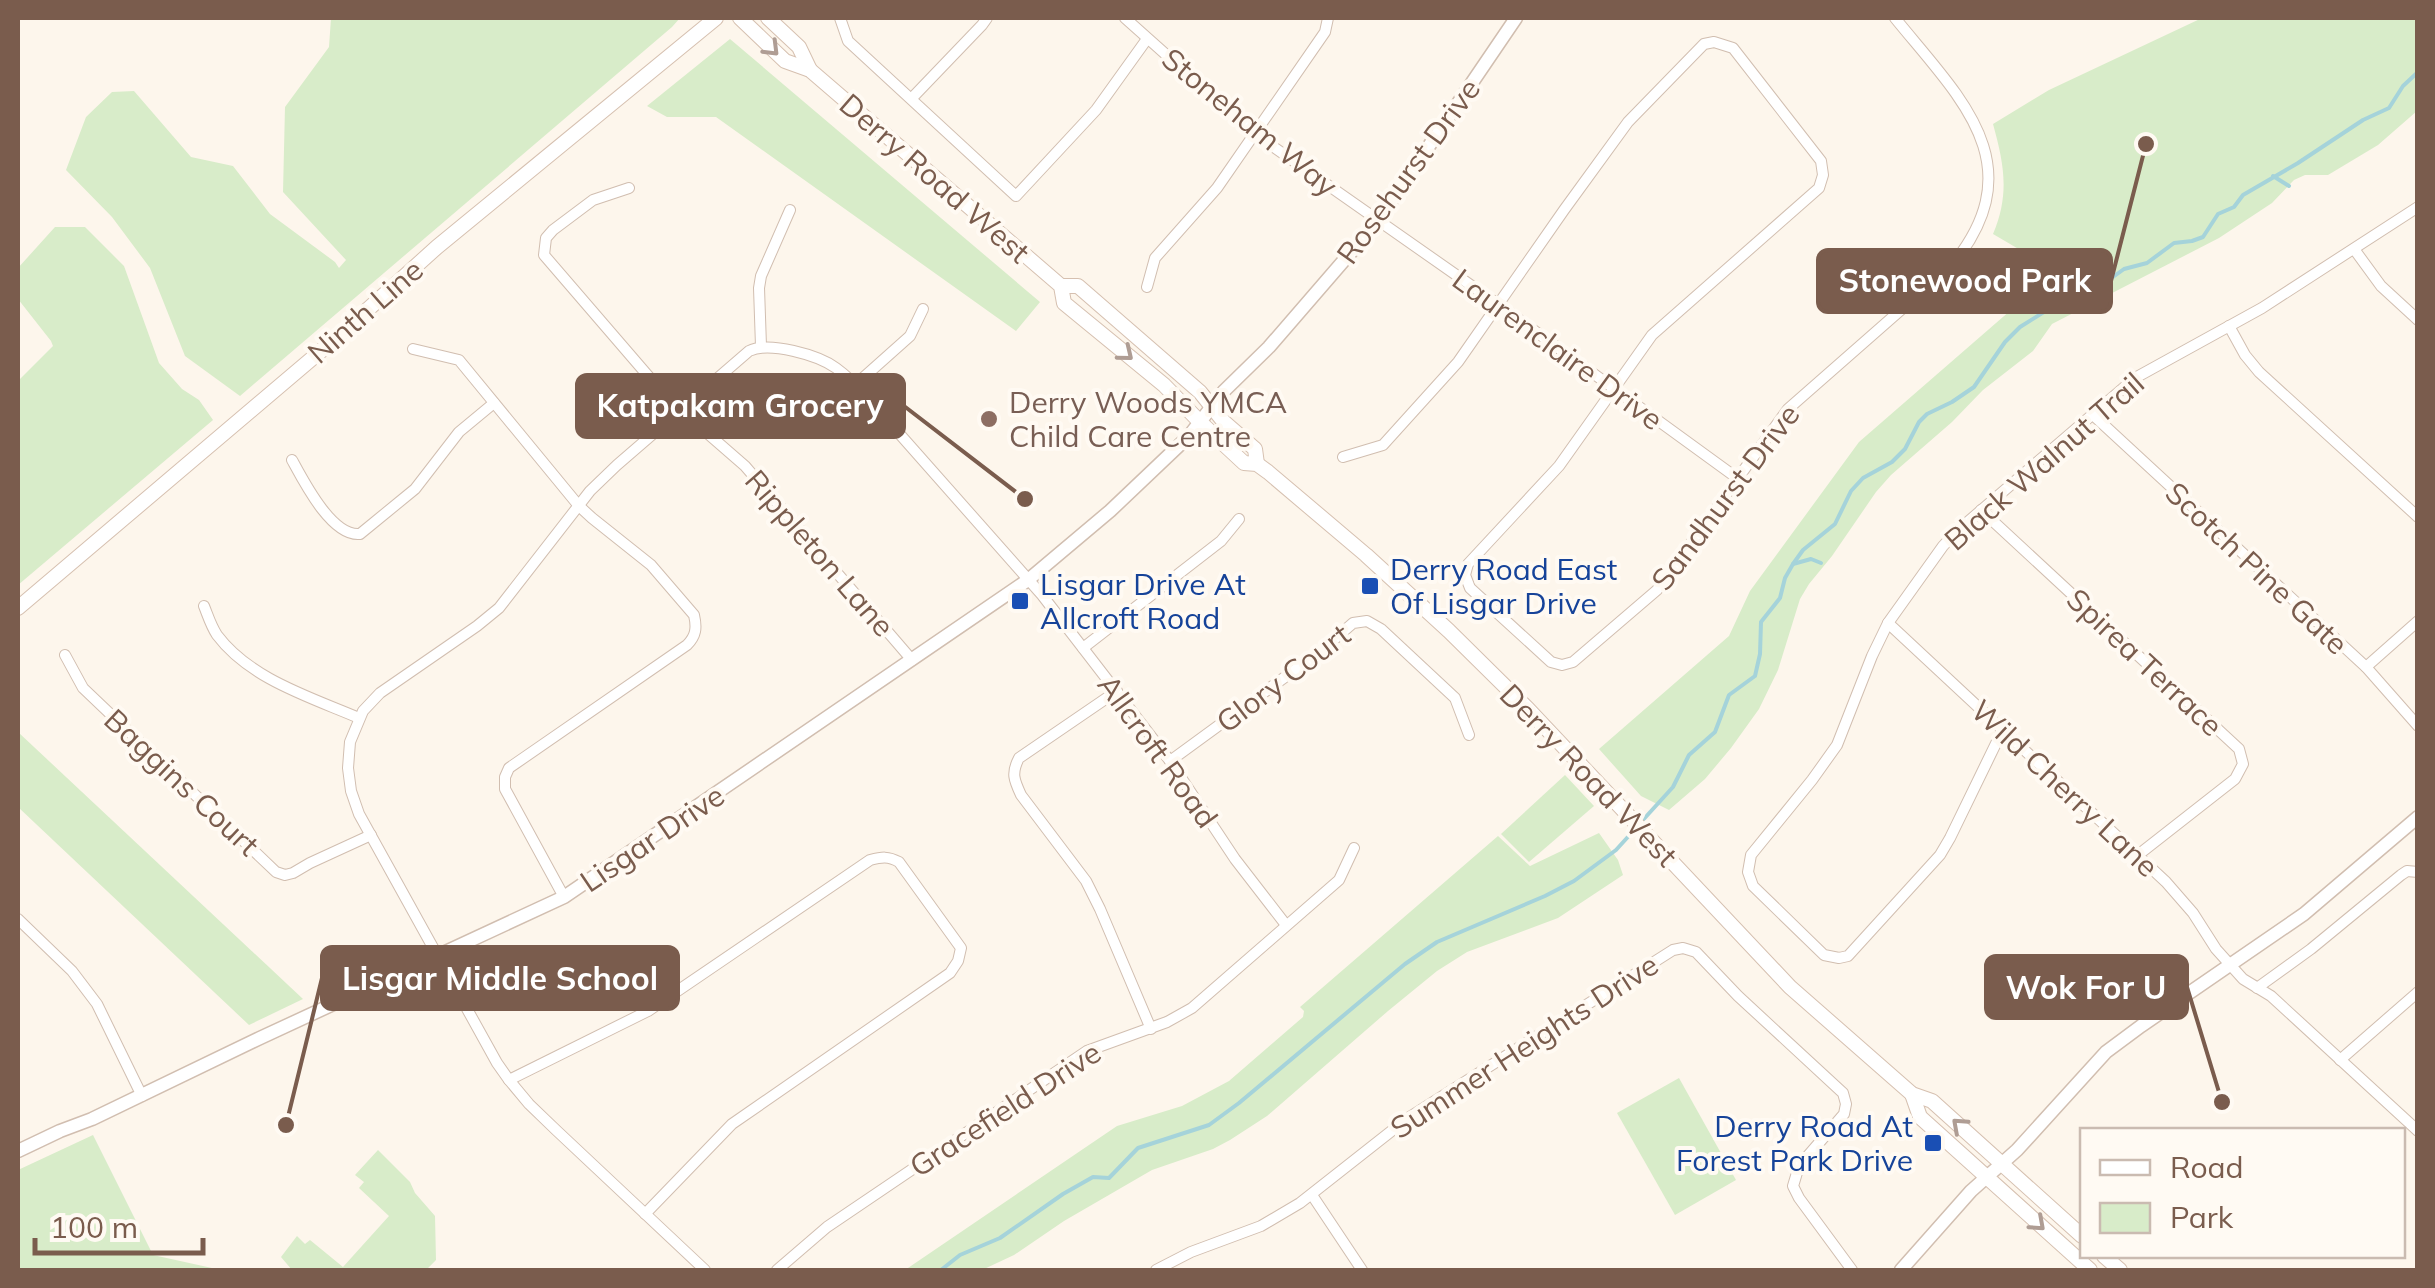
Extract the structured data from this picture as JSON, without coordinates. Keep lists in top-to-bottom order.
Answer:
{
  "streets": {
    "main road": ["Derry Road West", "Ninth Line"],
    "street": [
      "Stoneham Way",
      "Rosehurst Drive",
      "Laurenclaire Drive",
      "Black Walnut Trail",
      "Sandhurst Drive",
      "Rippleton Lane",
      "Scotch Pine Gate",
      "Spirea Terrace",
      "Glory Court",
      "Allcroft Road",
      "Baggins Court",
      "Wild Cherry Lane",
      "Lisgar Drive",
      "Summer Heights Drive",
      "Gracefield Drive"
    ]
  },
  "crossings": [
    ["Stoneham Way", "Rosehurst Drive"],
    ["Stoneham Way", "Laurenclaire Drive"],
    ["Rosehurst Drive", "Derry Road West"],
    ["Rosehurst Drive", "Laurenclaire Drive"],
    ["Rosehurst Drive", "Lisgar Drive"],
    ["Derry Road West", "Lisgar Drive"],
    ["Laurenclaire Drive", "Sandhurst Drive"],
    ["Black Walnut Trail", "Scotch Pine Gate"],
    ["Black Walnut Trail", "Spirea Terrace"],
    ["Black Walnut Trail", "Wild Cherry Lane"],
    ["Rippleton Lane", "Lisgar Drive"],
    ["Spirea Terrace", "Wild Cherry Lane"],
    ["Glory Court", "Allcroft Road"],
    ["Allcroft Road", "Lisgar Drive"],
    ["Allcroft Road", "Gracefield Drive"]
  ],
  "places": {
    "other": [
      "Stonewood Park",
      "Derry Woods YMCA Child Care Centre",
      "Katpakam Grocery",
      "Wok For U",
      "Lisgar Middle School"
    ],
    "transit": ["Derry Road East Of Lisgar Drive", "Lisgar Drive At Allcroft Road", "Derry Road At Forest Park Drive"]
  },
  "legend": ["Road", "Park"],
  "scale_bar": "100 m"
}
